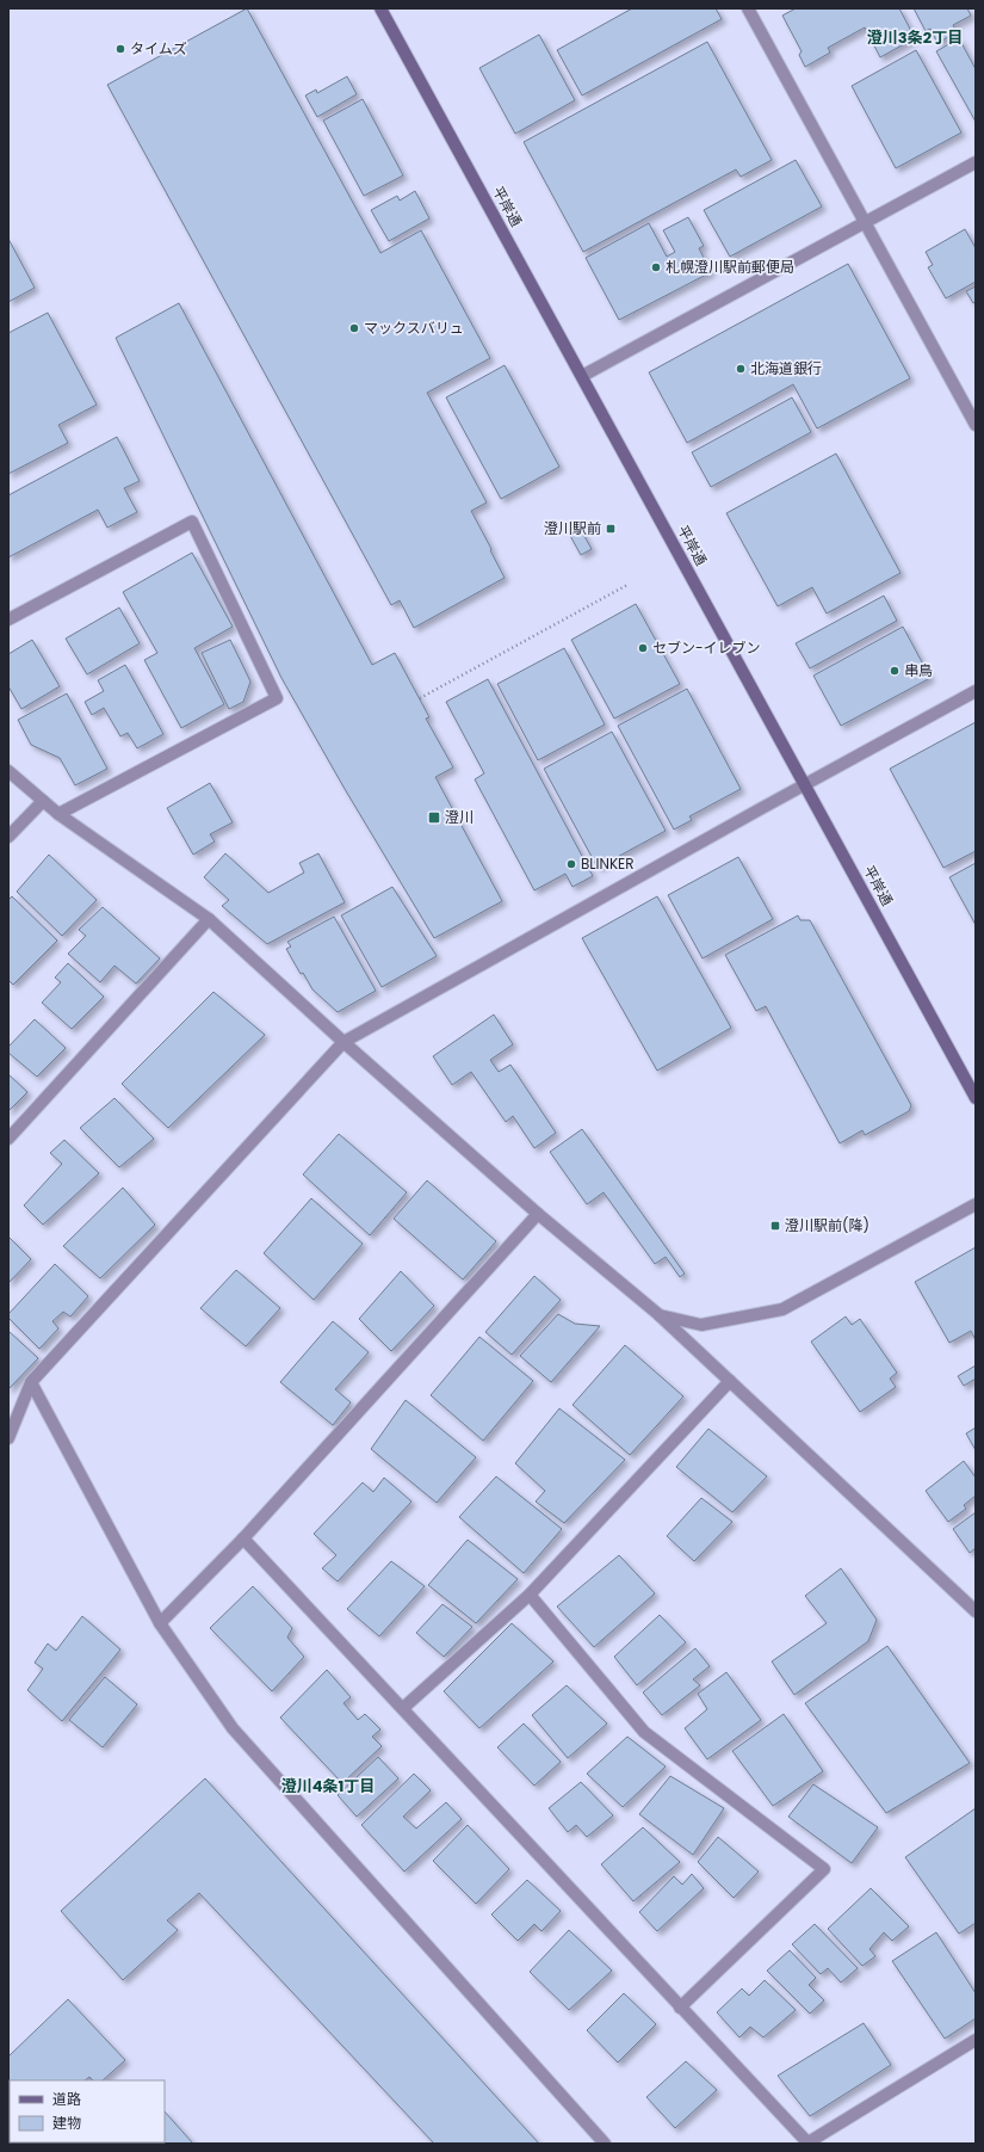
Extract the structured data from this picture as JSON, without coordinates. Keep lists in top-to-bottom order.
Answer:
{
  "streets": {
    "street": ["平岸通"]
  },
  "districts": ["澄川3条2丁目", "澄川4条1丁目"],
  "places": {
    "other": [
      "タイムズ",
      "札幌澄川駅前郵便局",
      "マックスバリュ",
      "北海道銀行",
      "セブン-イレブン",
      "串鳥",
      "BLINKER"
    ],
    "transit": ["澄川駅前", "澄川", "澄川駅前(降)"]
  },
  "legend": ["道路", "建物"]
}
